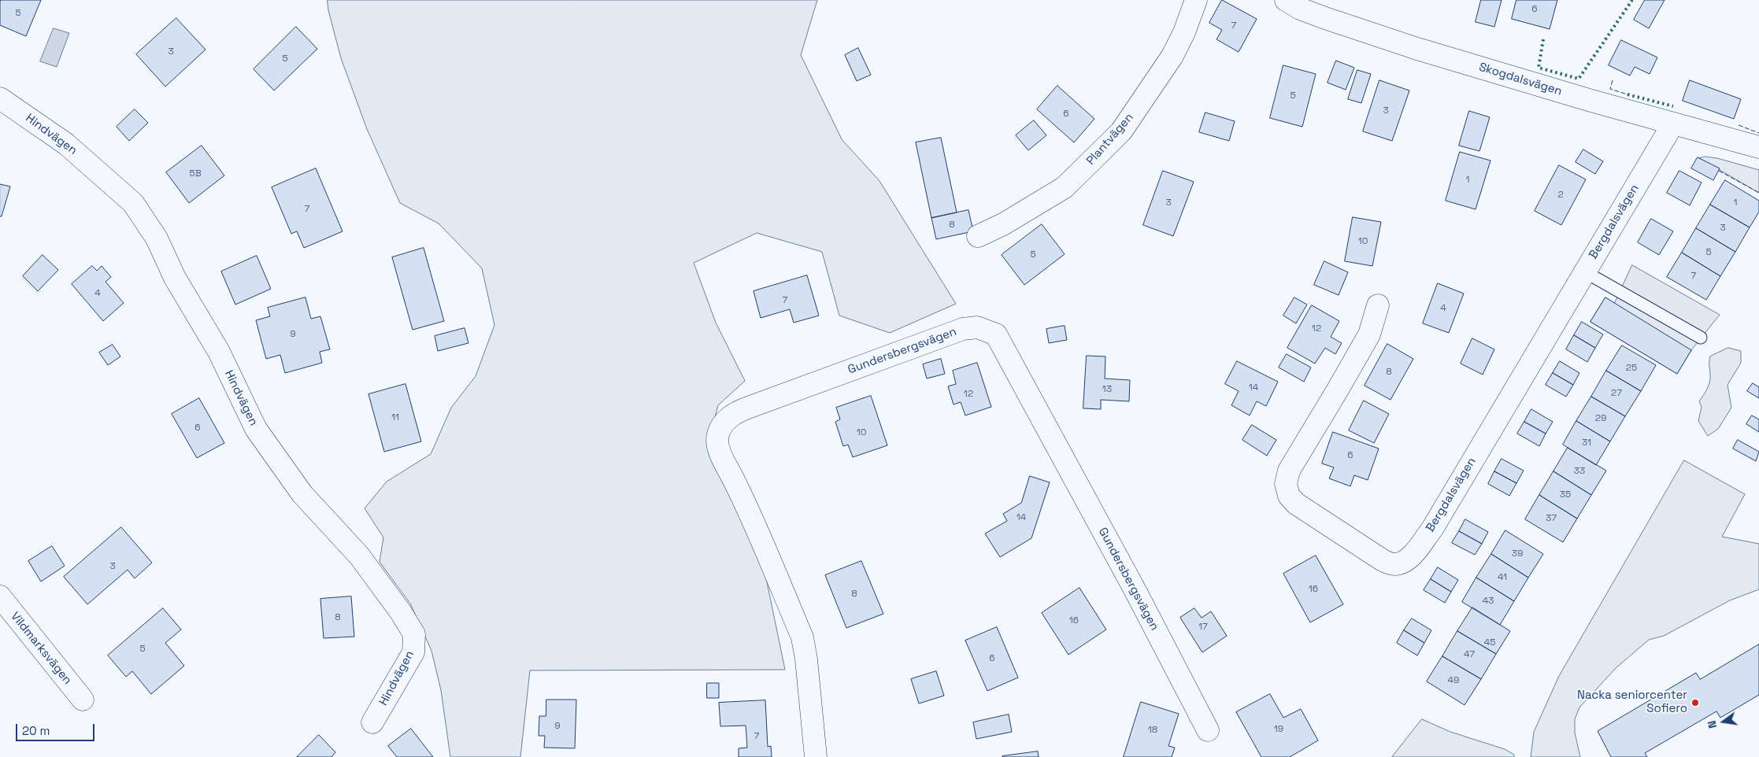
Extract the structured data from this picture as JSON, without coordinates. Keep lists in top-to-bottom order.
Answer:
{
  "streets": {
    "street": [
      "Skogdalsvägen",
      "Hindvägen",
      "Plantvägen",
      "Bergdalsvägen",
      "Gundersbergsvägen",
      "Vildmarksvägen"
    ]
  },
  "crossings": [
    ["Skogdalsvägen", "Bergdalsvägen"]
  ],
  "places": ["Nacka seniorcenter Sofiero"],
  "house_numbers": [
    "6",
    "5",
    "7",
    "3",
    "5",
    "5",
    "3",
    "6",
    "5B",
    "1",
    "2",
    "3",
    "1",
    "7",
    "8",
    "3",
    "10",
    "5",
    "5",
    "7",
    "4",
    "7",
    "4",
    "12",
    "9",
    "25",
    "8",
    "14",
    "13",
    "27",
    "12",
    "11",
    "29",
    "6",
    "10",
    "31",
    "6",
    "33",
    "35",
    "14",
    "37",
    "39",
    "3",
    "41",
    "16",
    "8",
    "43",
    "8",
    "16",
    "17",
    "45",
    "5",
    "47",
    "6",
    "49",
    "9",
    "19",
    "18",
    "7"
  ],
  "scale_bar": "20 m",
  "north": "left"
}
